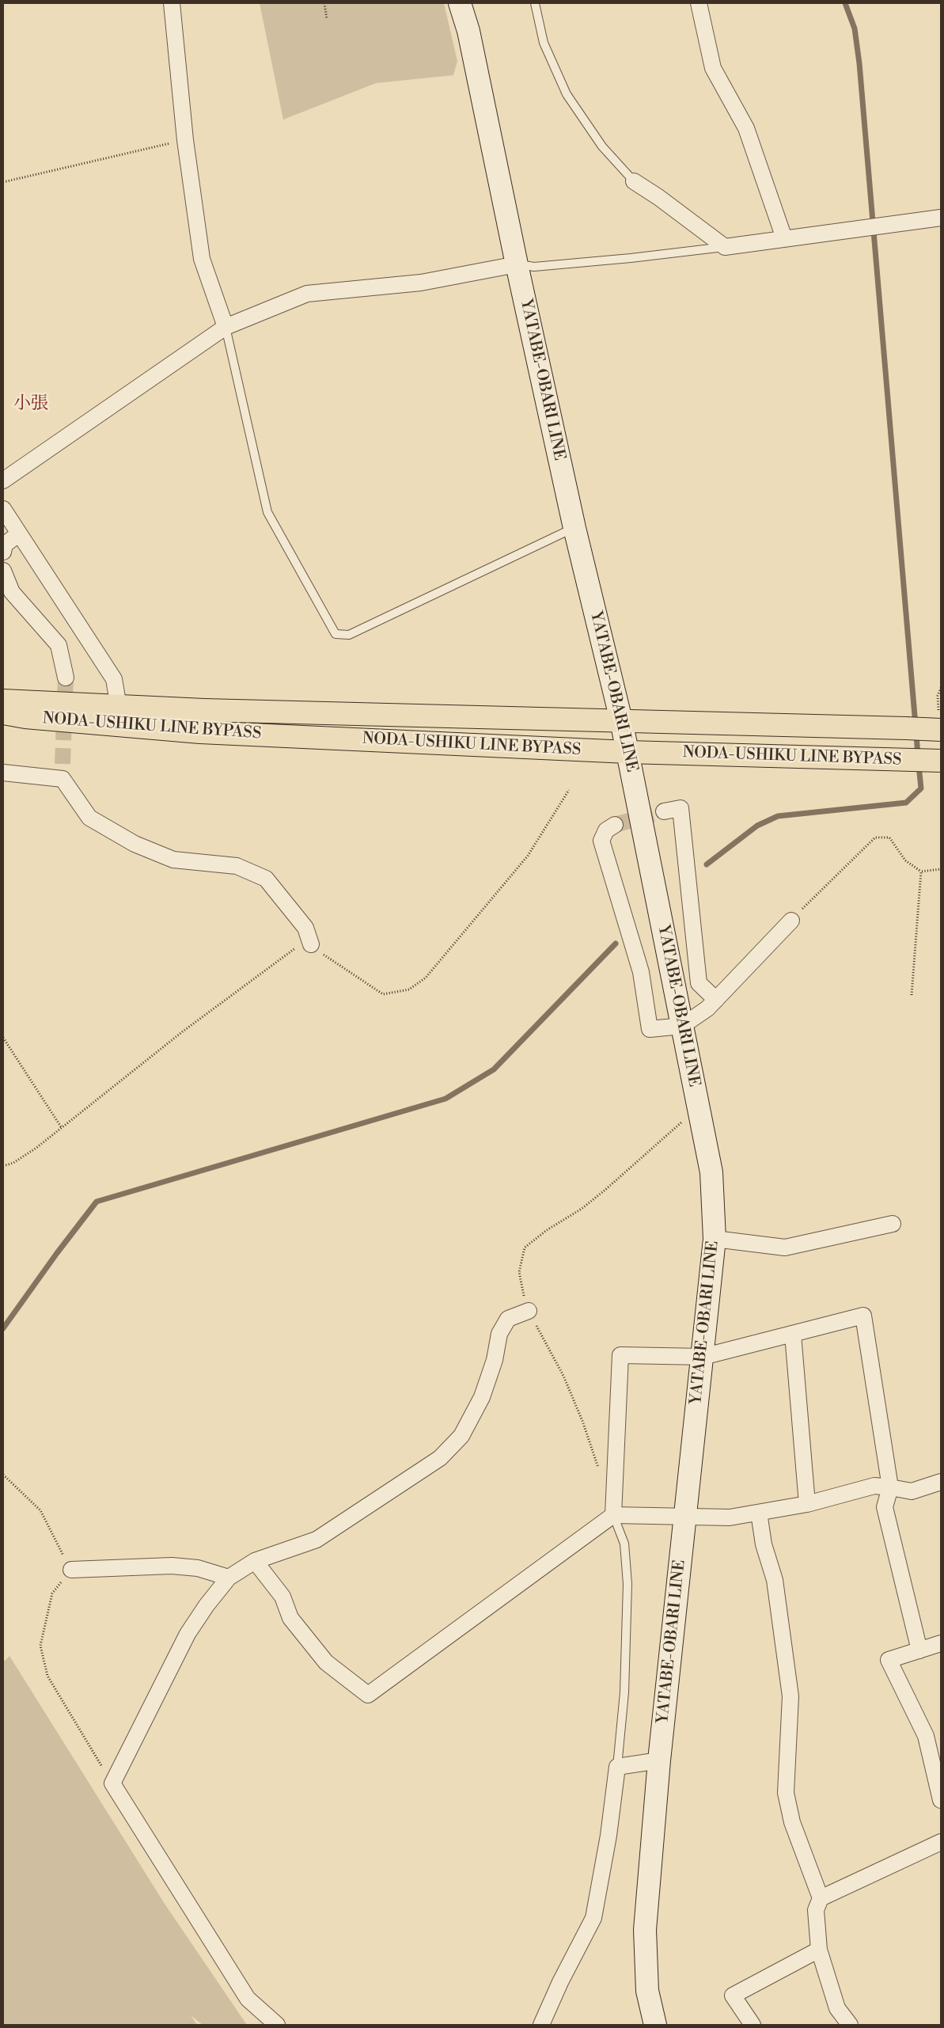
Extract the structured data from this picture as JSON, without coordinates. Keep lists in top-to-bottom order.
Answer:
{
  "streets": {
    "main road": ["YATABE-OBARI LINE", "NODA-USHIKU LINE BYPASS"]
  },
  "crossings": [
    ["YATABE-OBARI LINE", "NODA-USHIKU LINE BYPASS"]
  ],
  "districts": ["小張"]
}
